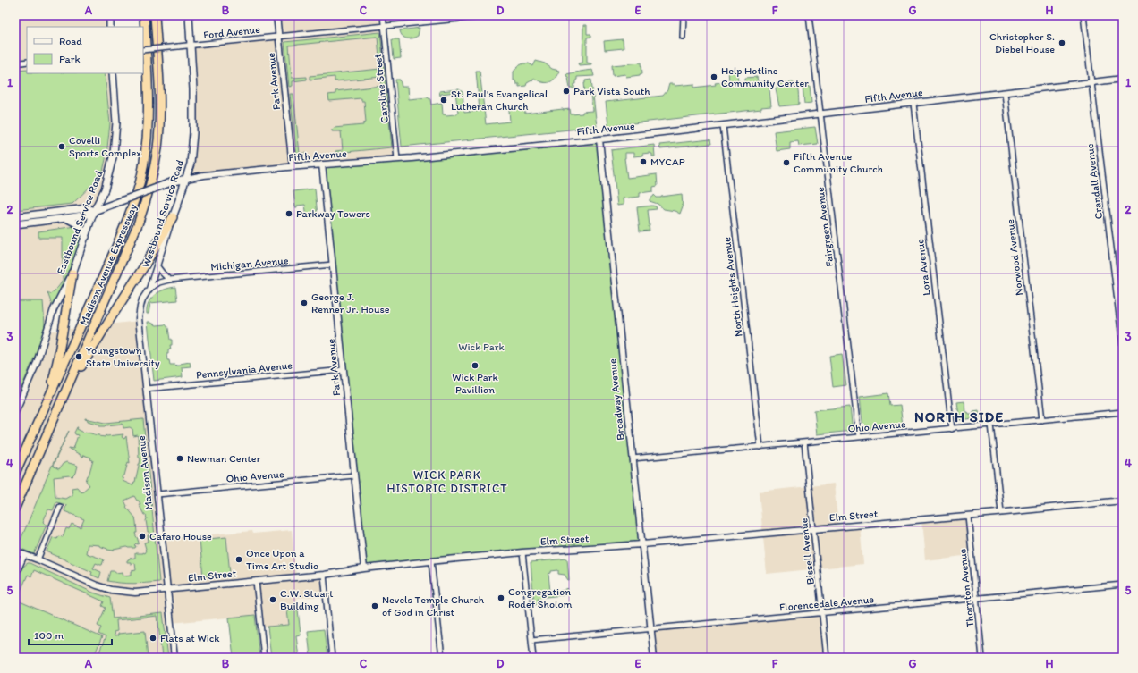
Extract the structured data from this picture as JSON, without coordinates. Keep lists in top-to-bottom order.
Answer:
{
  "streets": {
    "highway": ["Madison Avenue Expressway"],
    "main road": ["Fifth Avenue", "Westbound Service Road", "Eastbound Service Road"],
    "street": [
      "Ford Avenue",
      "Park Avenue",
      "Caroline Street",
      "Crandall Avenue",
      "Fairgreen Avenue",
      "Norwood Avenue",
      "Michigan Avenue",
      "Lora Avenue",
      "North Heights Avenue",
      "Pennsylvania Avenue",
      "Broadway Avenue",
      "Ohio Avenue",
      "Madison Avenue",
      "Elm Street",
      "Bissell Avenue",
      "Thornton Avenue",
      "Florencedale Avenue"
    ]
  },
  "crossings": [
    ["Ford Avenue", "Park Avenue"],
    ["Ford Avenue", "Caroline Street"],
    ["Ford Avenue", "Westbound Service Road"],
    ["Park Avenue", "Fifth Avenue"],
    ["Park Avenue", "Michigan Avenue"],
    ["Park Avenue", "Pennsylvania Avenue"],
    ["Park Avenue", "Ohio Avenue"],
    ["Park Avenue", "Elm Street"],
    ["Caroline Street", "Fifth Avenue"],
    ["Fifth Avenue", "Crandall Avenue"],
    ["Fifth Avenue", "Westbound Service Road"],
    ["Fifth Avenue", "Eastbound Service Road"],
    ["Fifth Avenue", "Fairgreen Avenue"],
    ["Fifth Avenue", "Norwood Avenue"],
    ["Fifth Avenue", "Lora Avenue"],
    ["Fifth Avenue", "North Heights Avenue"],
    ["Fifth Avenue", "Broadway Avenue"],
    ["Westbound Service Road", "Michigan Avenue"],
    ["Westbound Service Road", "Madison Avenue"],
    ["Fairgreen Avenue", "Ohio Avenue"],
    ["Norwood Avenue", "Ohio Avenue"],
    ["Michigan Avenue", "Madison Avenue"],
    ["Lora Avenue", "Ohio Avenue"],
    ["North Heights Avenue", "Ohio Avenue"],
    ["Pennsylvania Avenue", "Madison Avenue"],
    ["Broadway Avenue", "Ohio Avenue"],
    ["Broadway Avenue", "Elm Street"],
    ["Broadway Avenue", "Florencedale Avenue"],
    ["Ohio Avenue", "Madison Avenue"],
    ["Ohio Avenue", "Bissell Avenue"],
    ["Madison Avenue", "Elm Street"],
    ["Elm Street", "Bissell Avenue"],
    ["Elm Street", "Thornton Avenue"],
    ["Bissell Avenue", "Florencedale Avenue"],
    ["Thornton Avenue", "Florencedale Avenue"]
  ],
  "districts": ["NORTH SIDE", "WICK PARK HISTORIC DISTRICT"],
  "parks": ["Wick Park"],
  "places": [
    "Christopher S. Diebel House",
    "Help Hotline Community Center",
    "Park Vista South",
    "St. Paul's Evangelical Lutheran Church",
    "Covelli Sports Complex",
    "MYCAP",
    "Fifth Avenue Community Church",
    "Parkway Towers",
    "George J. Renner Jr. House",
    "Youngstown State University",
    "Wick Park Pavillion",
    "Newman Center",
    "Cafaro House",
    "Once Upon a Time Art Studio",
    "Congregation Rodef Sholom",
    "C.W. Stuart Building",
    "Nevels Temple Church of God in Christ",
    "Flats at Wick"
  ],
  "legend": ["Road", "Park"],
  "scale_bar": "100 m",
  "grid": {
    "columns": [
      "A",
      "B",
      "C",
      "D",
      "E",
      "F",
      "G",
      "H"
    ],
    "rows": [
      "1",
      "2",
      "3",
      "4",
      "5"
    ]
  }
}
